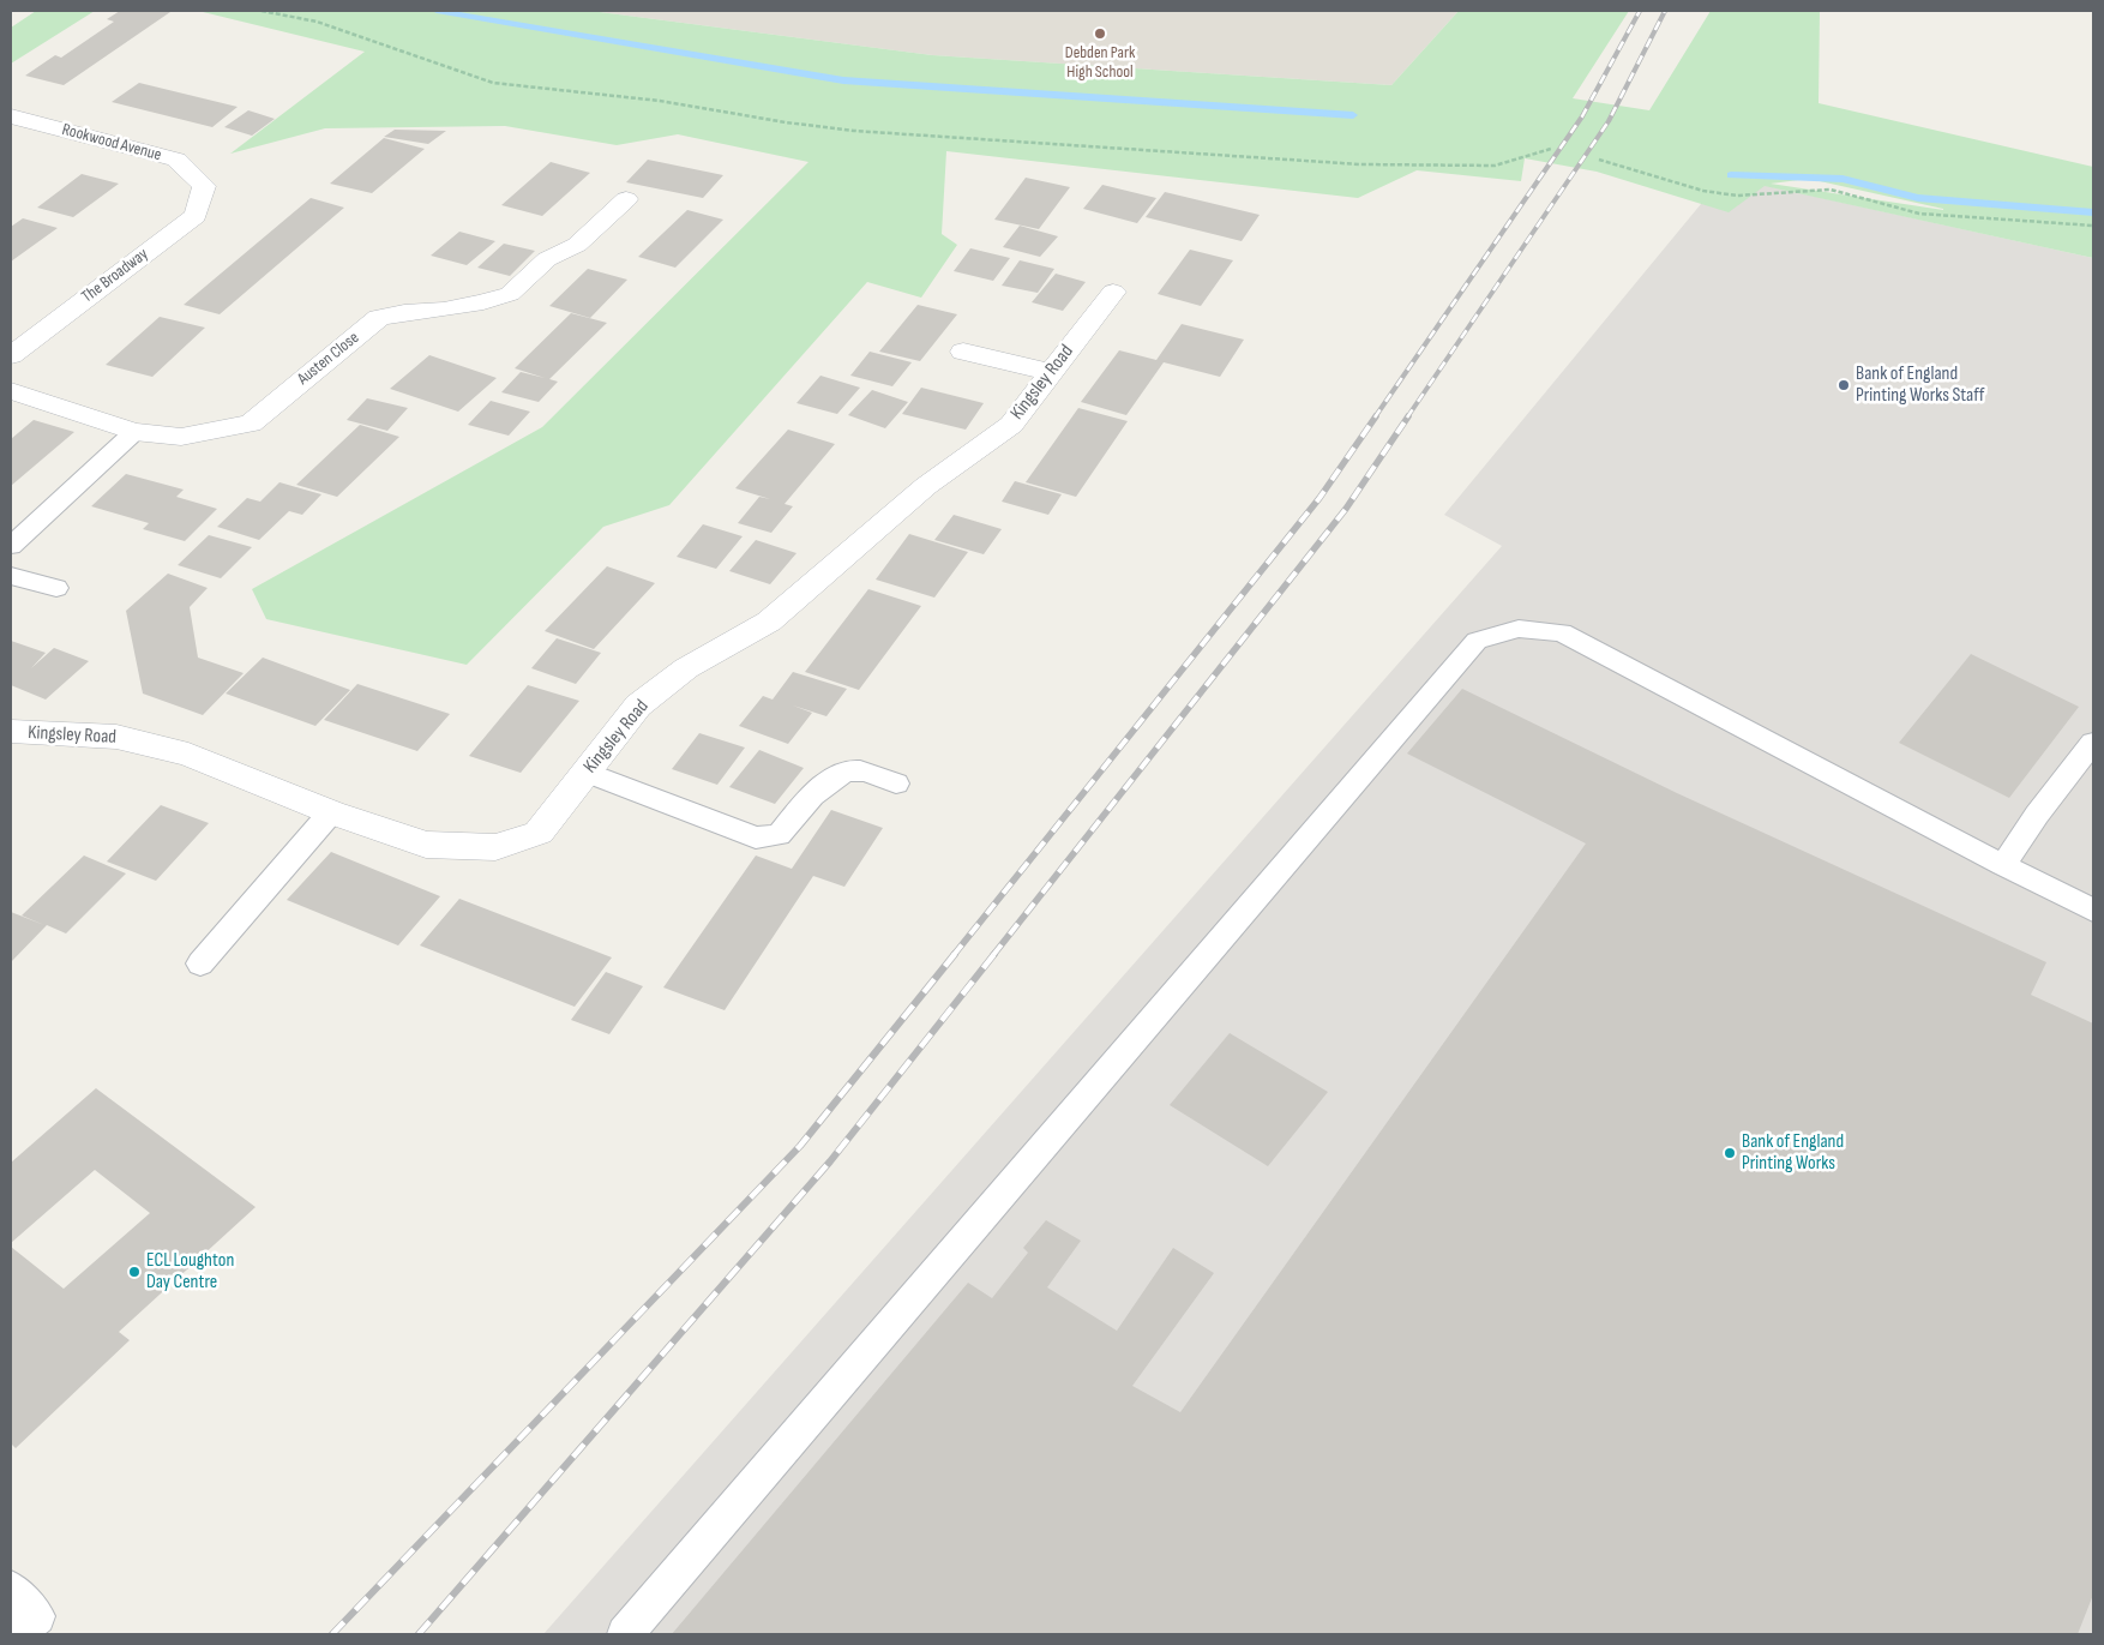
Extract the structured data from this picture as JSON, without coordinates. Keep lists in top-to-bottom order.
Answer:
{
  "streets": {
    "street": [
      "Rookwood Avenue",
      "The Broadway",
      "Austen Close",
      "Kingsley Road"
    ]
  },
  "crossings": [
    ["Rookwood Avenue", "The Broadway"]
  ],
  "places": [
    "Debden Park High School",
    "Bank of England Printing Works Staff",
    "Bank of England Printing Works",
    "ECL Loughton Day Centre"
  ]
}
